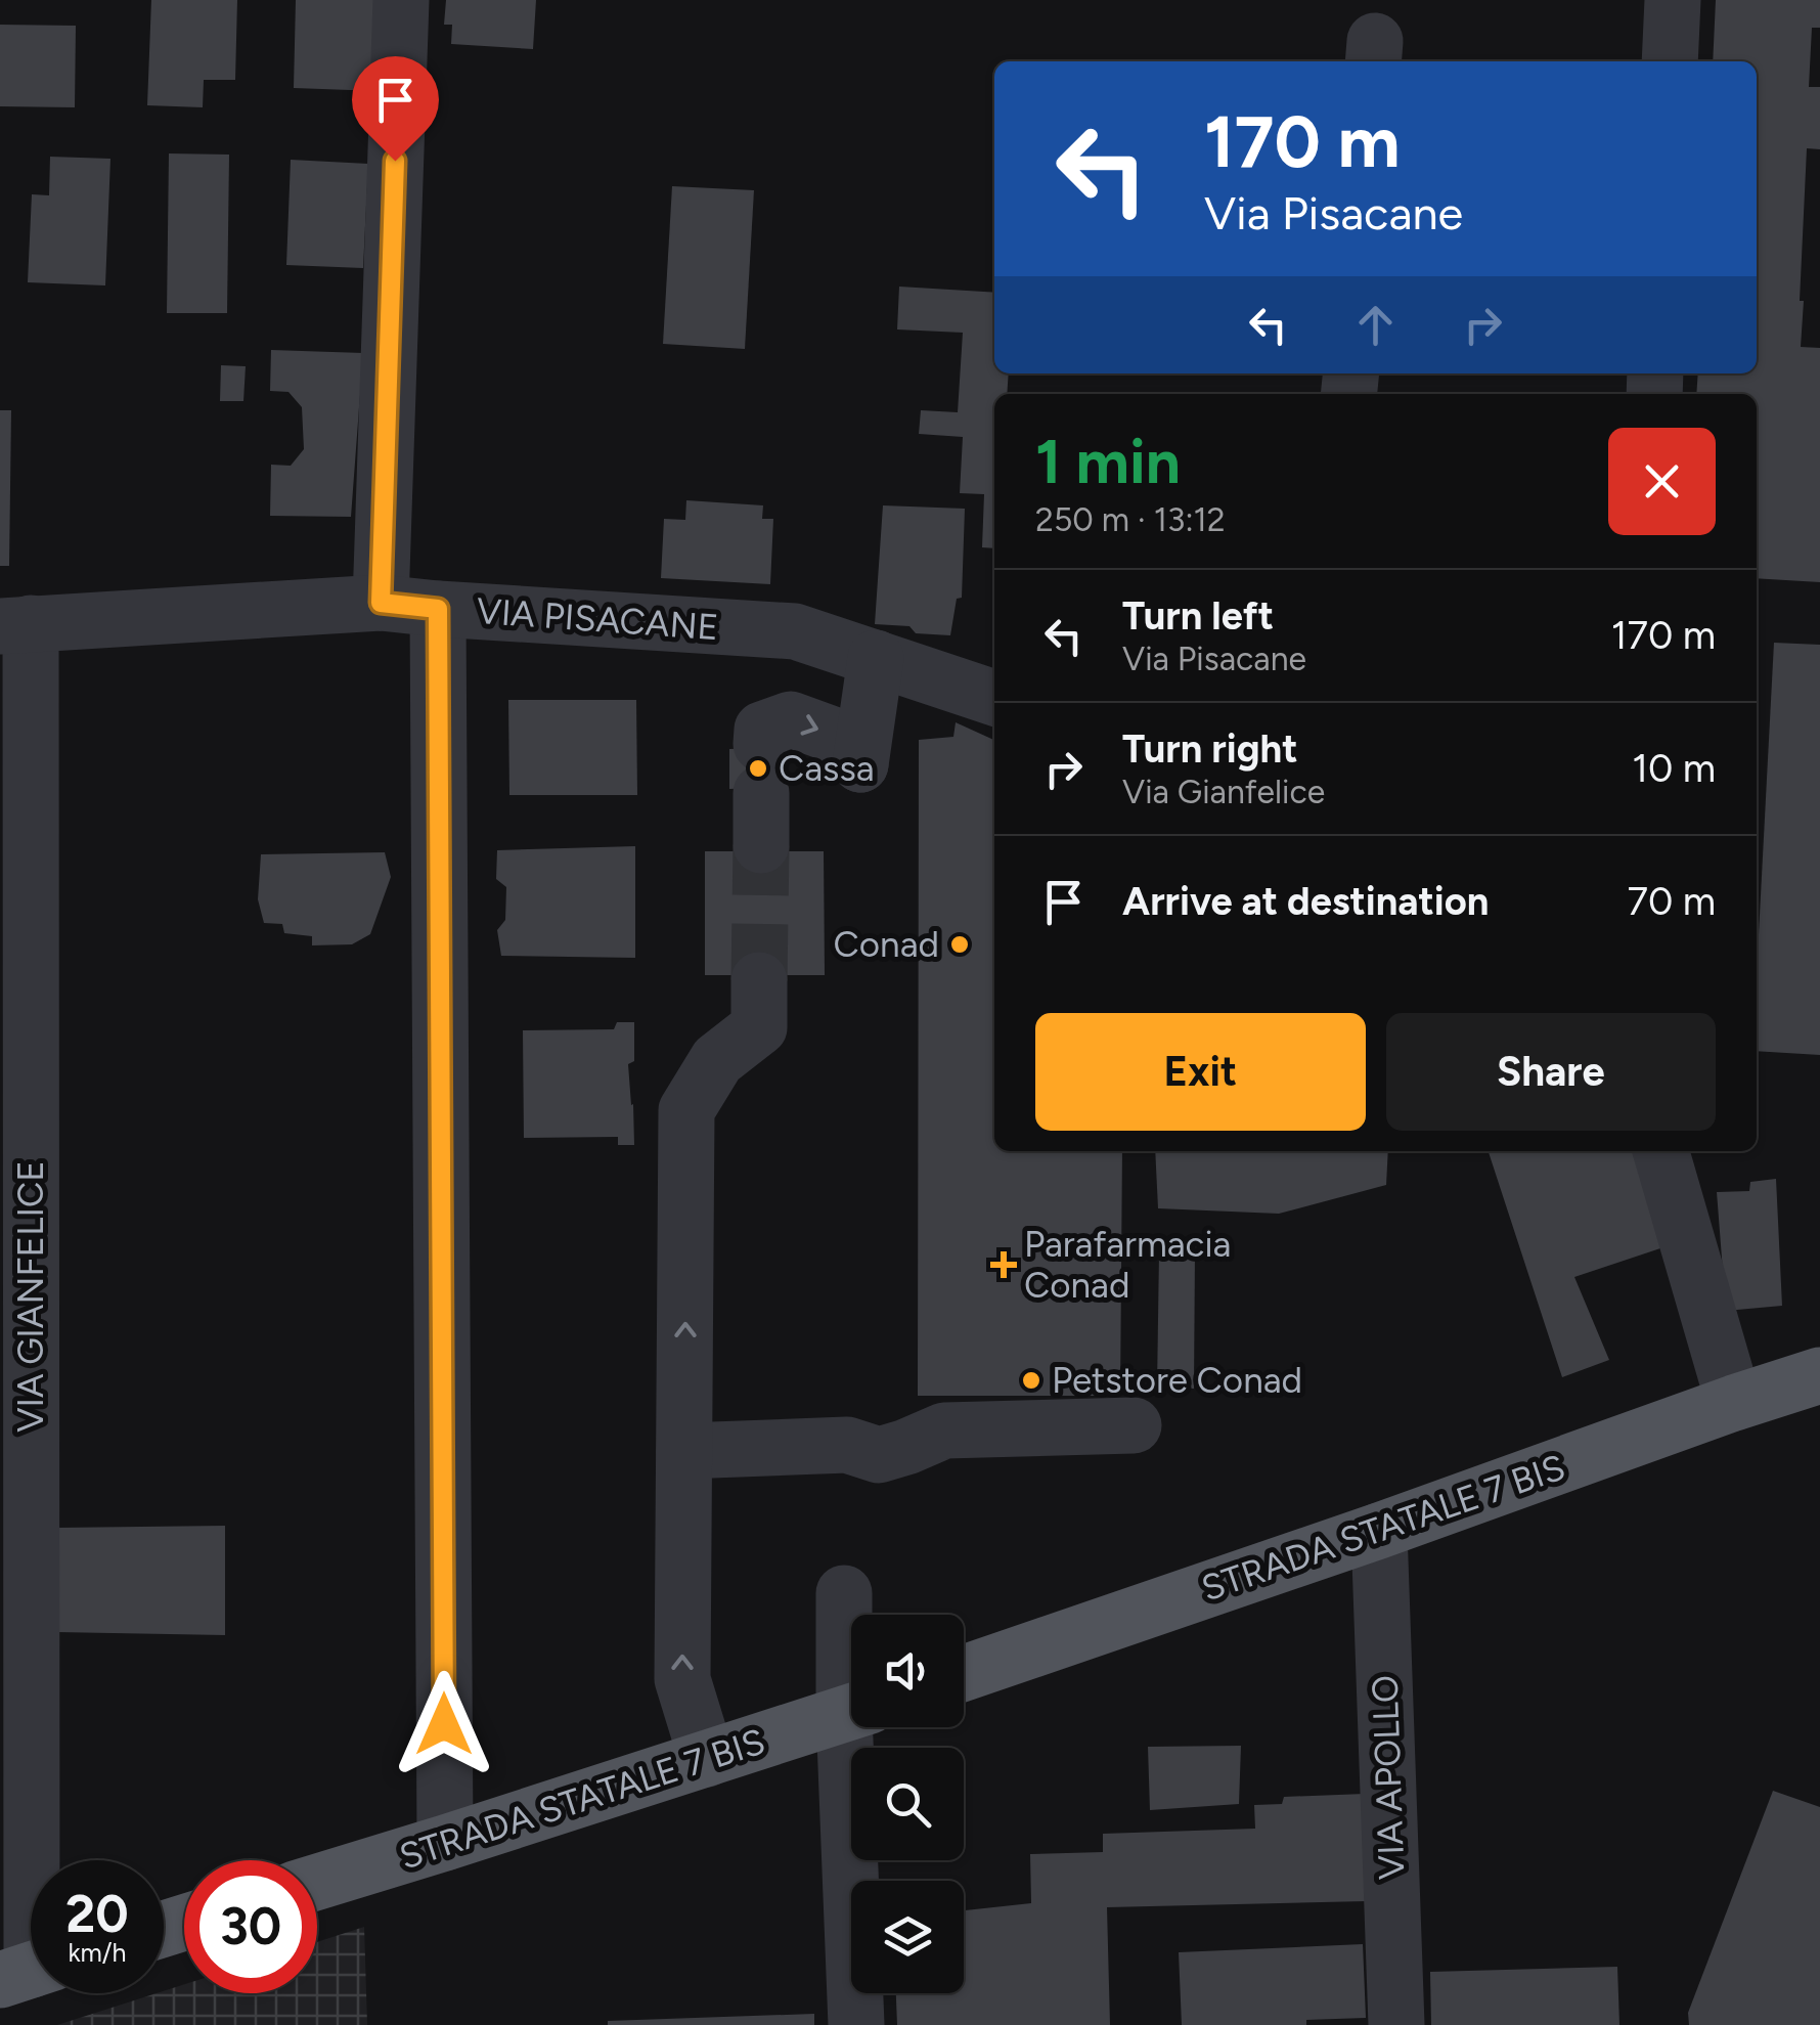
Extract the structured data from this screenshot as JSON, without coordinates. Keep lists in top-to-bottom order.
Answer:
{
  "streets": {
    "main road": ["STRADA STATALE 7 BIS"],
    "street": ["VIA PISACANE", "VIA GIANFELICE", "VIA APOLLO"]
  },
  "crossings": [
    ["VIA PISACANE", "VIA GIANFELICE"],
    ["STRADA STATALE 7 BIS", "VIA APOLLO"]
  ],
  "places": {
    "other": ["Cassa", "Conad", "Petstore Conad"],
    "health": ["Parafarmacia Conad"]
  },
  "page": {
    "turn": ["170 m", "Via Pisacane"],
    "heading": ["1 min", "250 m · 13:12"],
    "list": [
      {
        "name": "Turn left",
        "note": "Via Pisacane",
        "value": "170 m"
      },
      {
        "name": "Turn right",
        "note": "Via Gianfelice",
        "value": "10 m"
      },
      {
        "name": "Arrive at destination",
        "value": "70 m"
      }
    ],
    "buttons": ["Exit", "Share"],
    "speed": "20 km/h",
    "limit": "30"
  }
}
